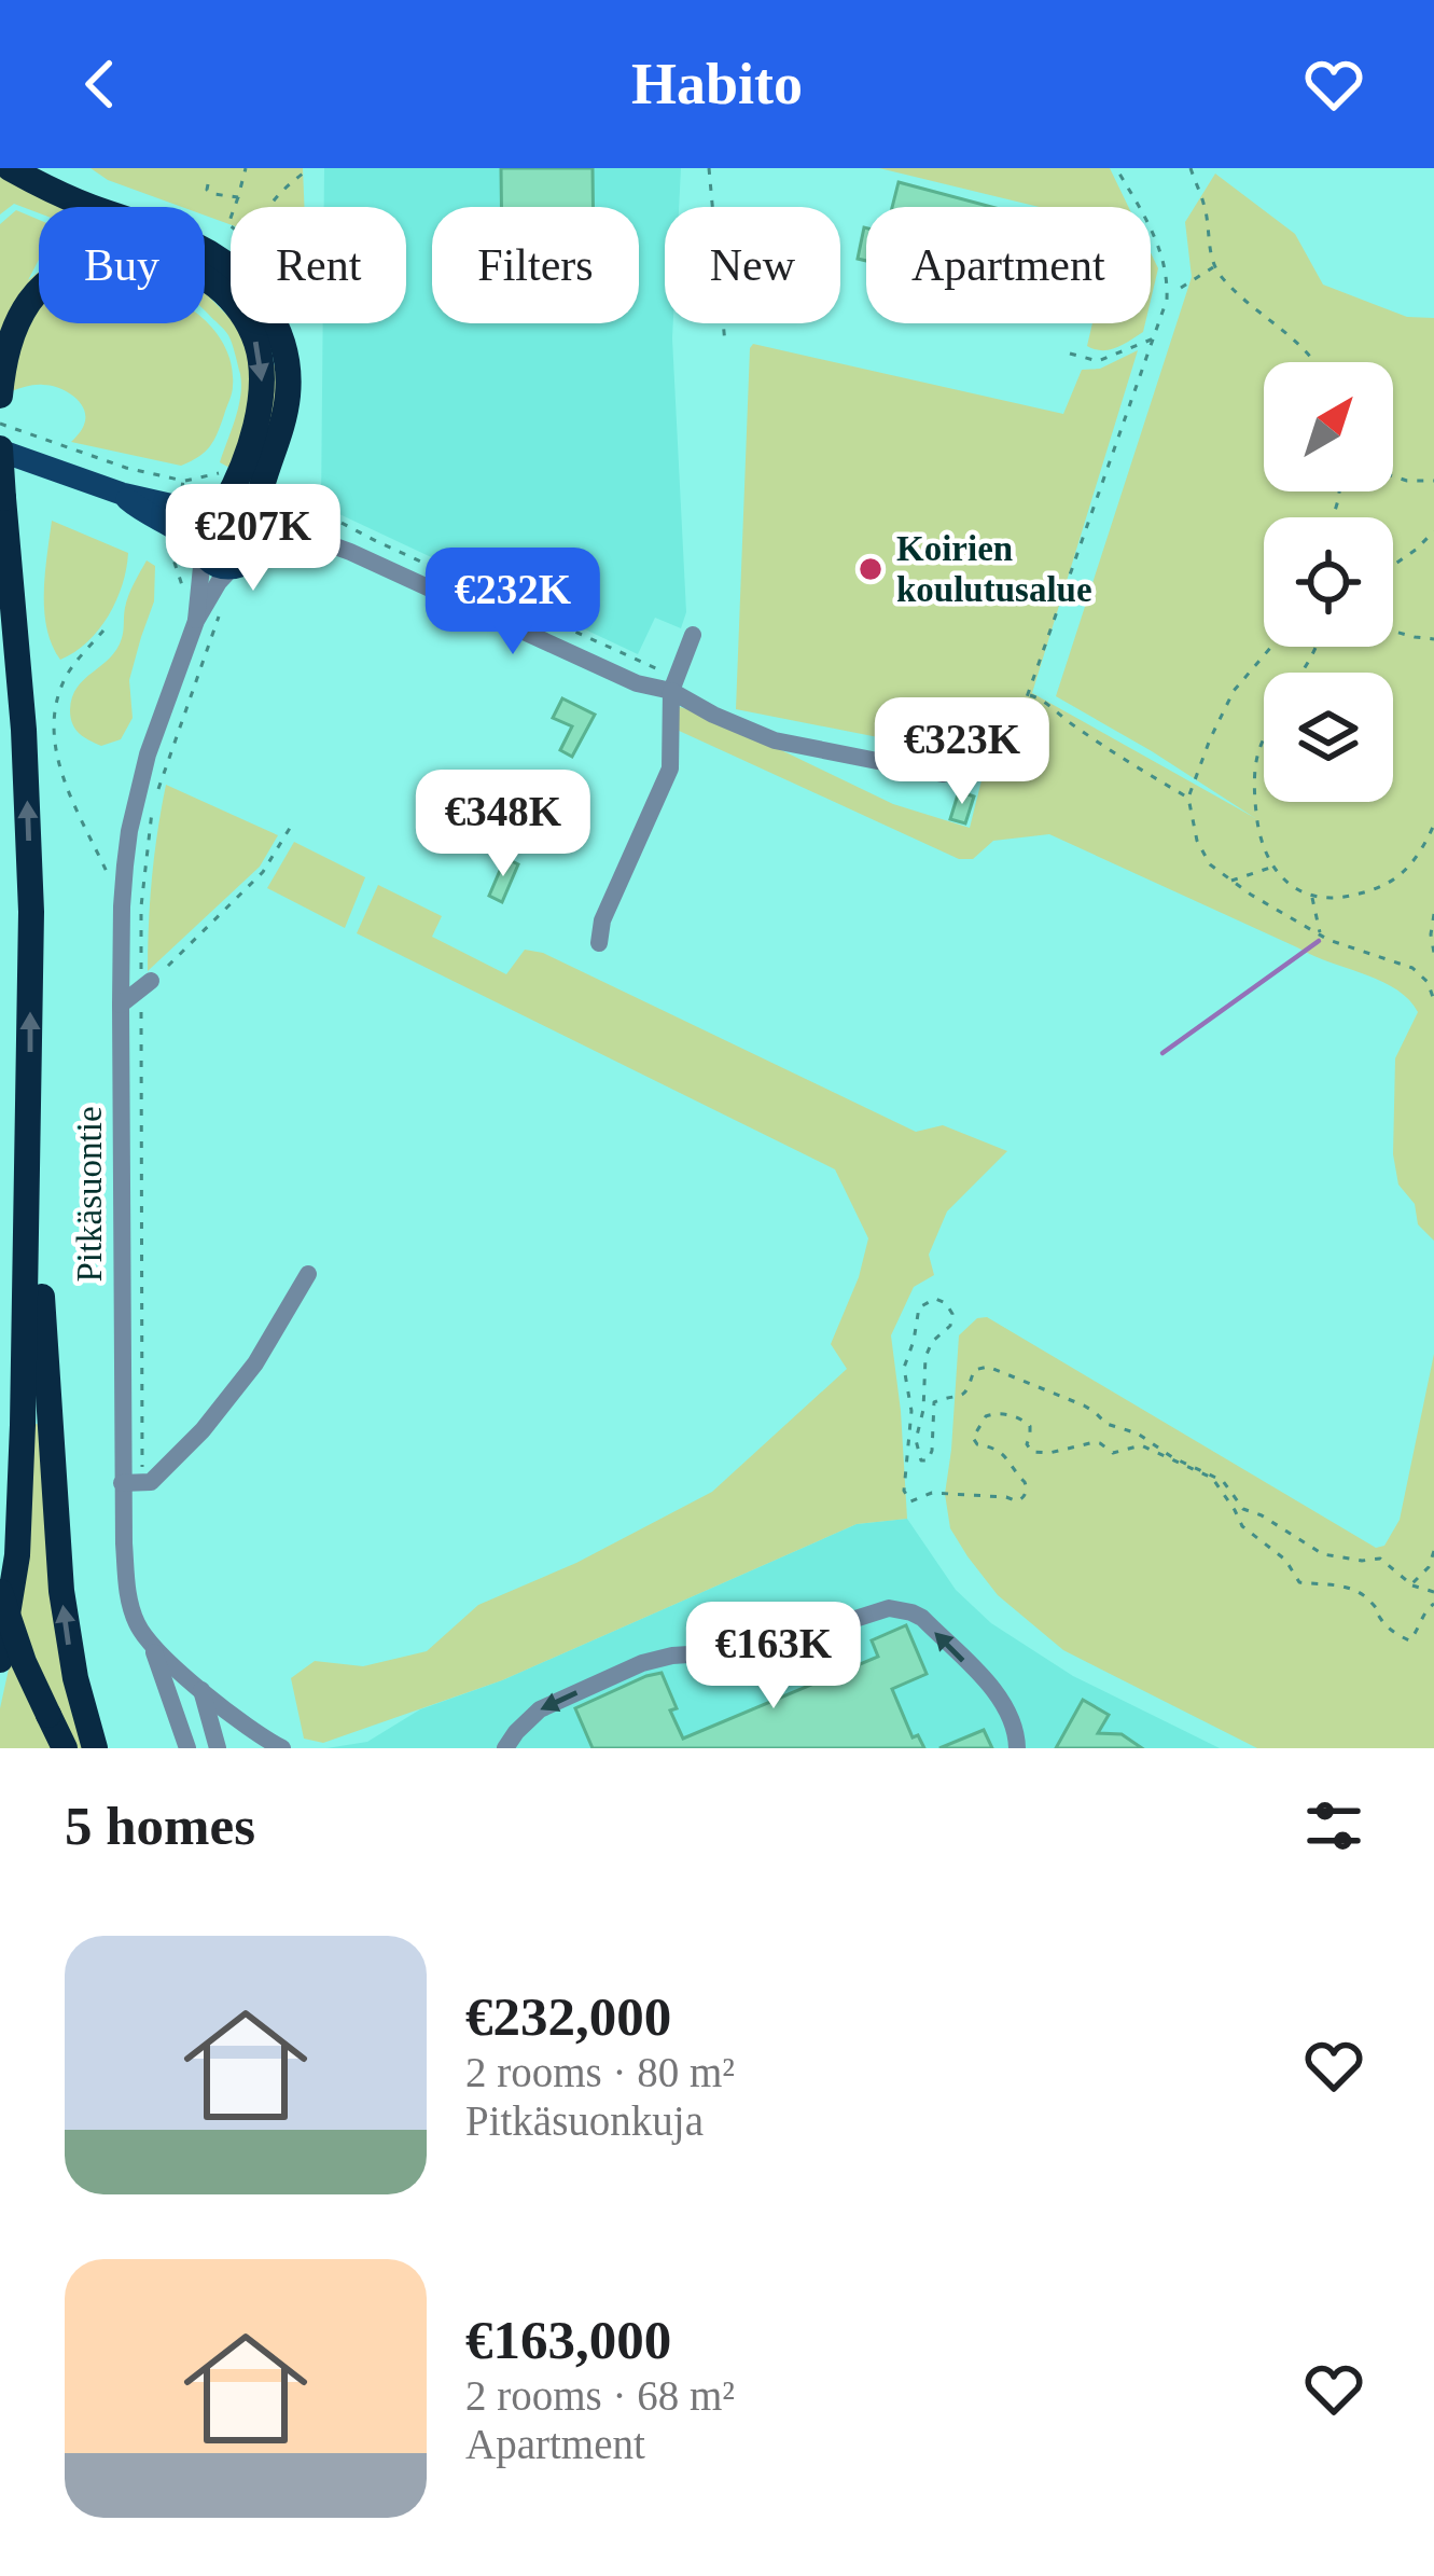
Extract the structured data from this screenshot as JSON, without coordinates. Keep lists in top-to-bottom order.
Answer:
{
  "streets": {
    "street": ["Pitkäsuontie"]
  },
  "places": ["Koirien koulutusalue"],
  "north": "top right",
  "page": {
    "header": "Habito",
    "chip": [
      "Buy",
      "Rent",
      "Filters",
      "New",
      "Apartment"
    ],
    "price": [
      "€207K",
      "€232K",
      "€323K",
      "€348K",
      "€163K"
    ],
    "heading": "5 homes",
    "list": [
      {
        "name": "€232,000",
        "note": "2 rooms · 80 m² · Pitkäsuonkuja"
      },
      {
        "name": "€163,000",
        "note": "2 rooms · 68 m² · Apartment"
      }
    ]
  }
}
